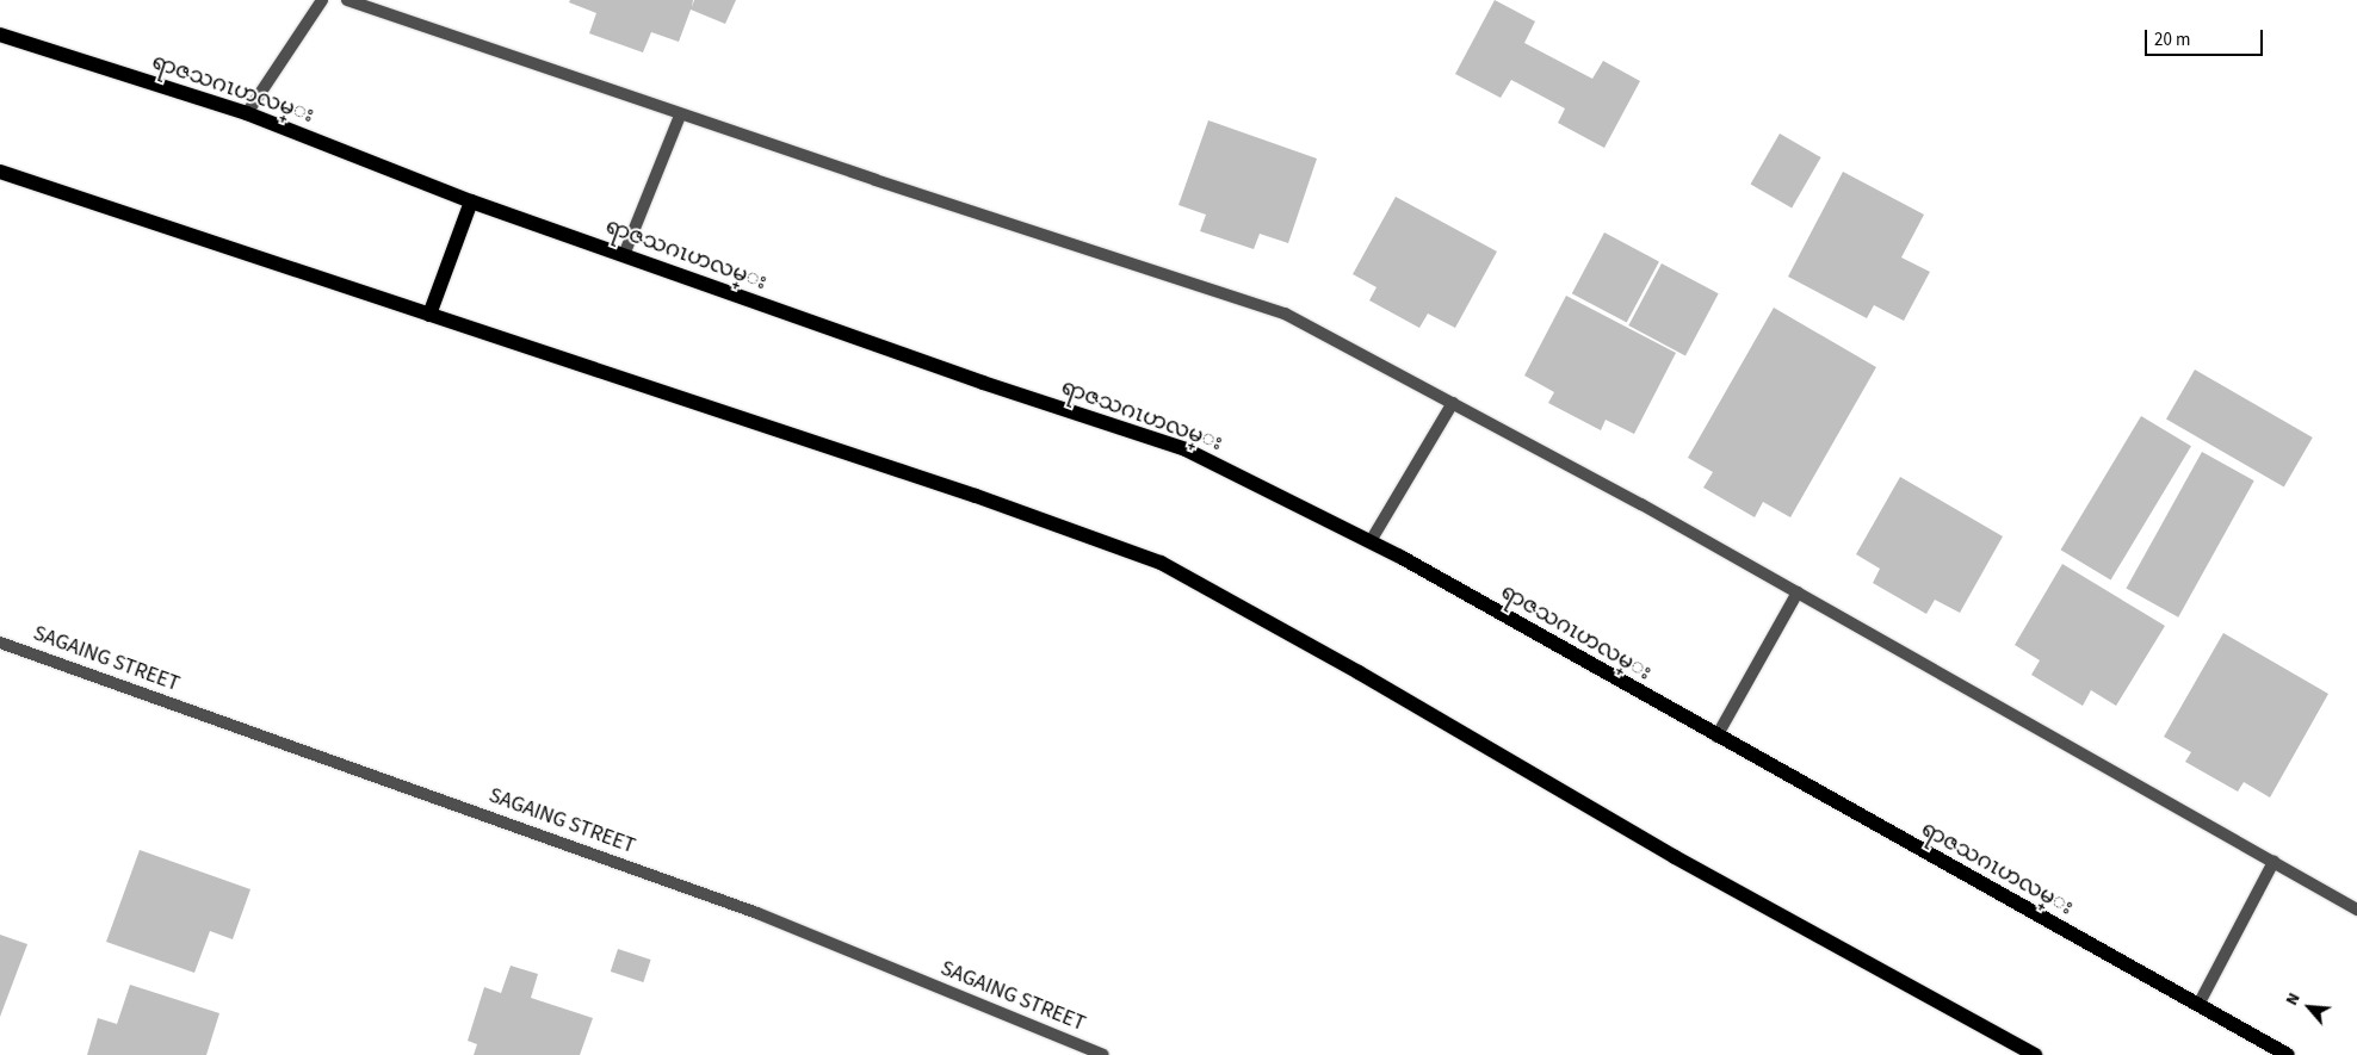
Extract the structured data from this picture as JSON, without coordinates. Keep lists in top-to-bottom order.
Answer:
{
  "streets": {
    "main road": ["ရာဇသဂၤဟလမ္း"],
    "street": ["SAGAING STREET"]
  },
  "scale_bar": "20 m",
  "north": "top left"
}
